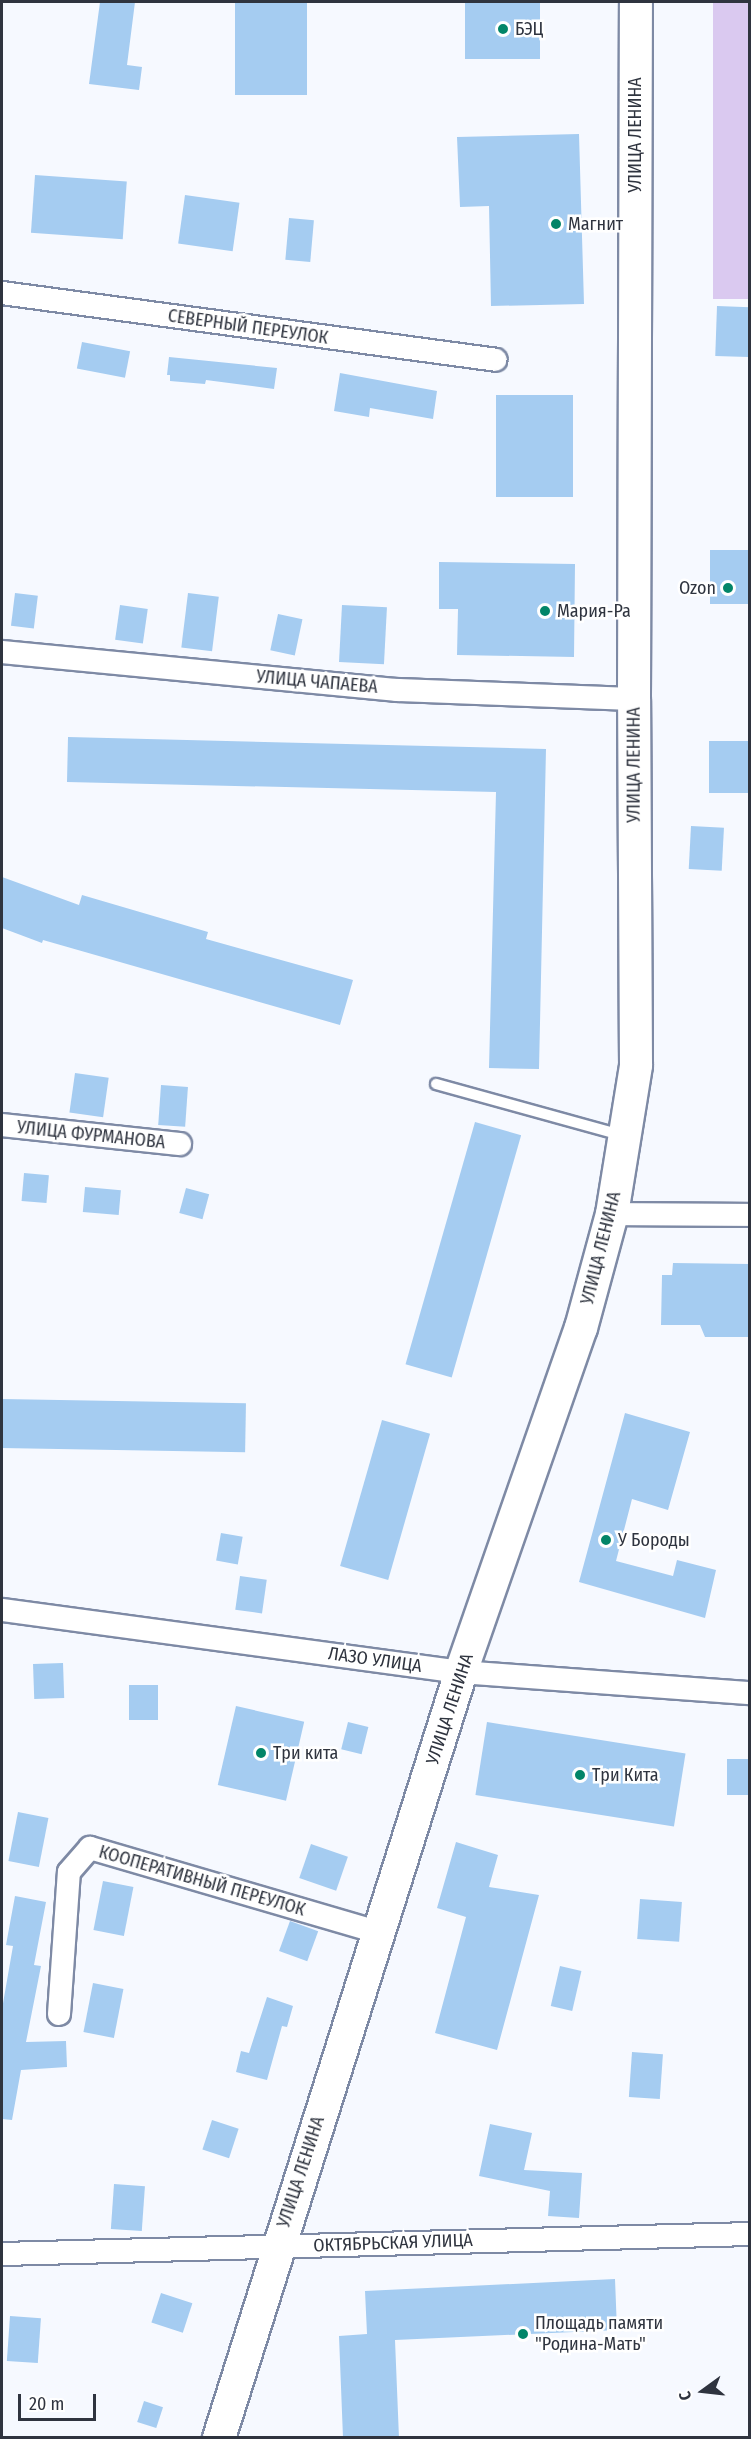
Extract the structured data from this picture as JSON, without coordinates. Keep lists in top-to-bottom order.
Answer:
{
  "streets": {
    "main road": ["УЛИЦА ЛЕНИНА"],
    "street": [
      "СЕВЕРНЫЙ ПЕРЕУЛОК",
      "УЛИЦА ЧАПАЕВА",
      "УЛИЦА ФУРМАНОВА",
      "ЛАЗО УЛИЦА",
      "КООПЕРАТИВНЫЙ ПЕРЕУЛОК",
      "ОКТЯБРЬСКАЯ УЛИЦА"
    ]
  },
  "crossings": [
    ["УЛИЦА ЛЕНИНА", "УЛИЦА ЧАПАЕВА"],
    ["УЛИЦА ЛЕНИНА", "ЛАЗО УЛИЦА"],
    ["УЛИЦА ЛЕНИНА", "КООПЕРАТИВНЫЙ ПЕРЕУЛОК"],
    ["УЛИЦА ЛЕНИНА", "ОКТЯБРЬСКАЯ УЛИЦА"]
  ],
  "places": [
    "БЭЦ",
    "Магнит",
    "Ozon",
    "Мария-Ра",
    "У Бороды",
    "Три кита",
    "Три Кита",
    "Площадь памяти \"Родина-Мать\""
  ],
  "scale_bar": "20 m",
  "north": "left"
}
